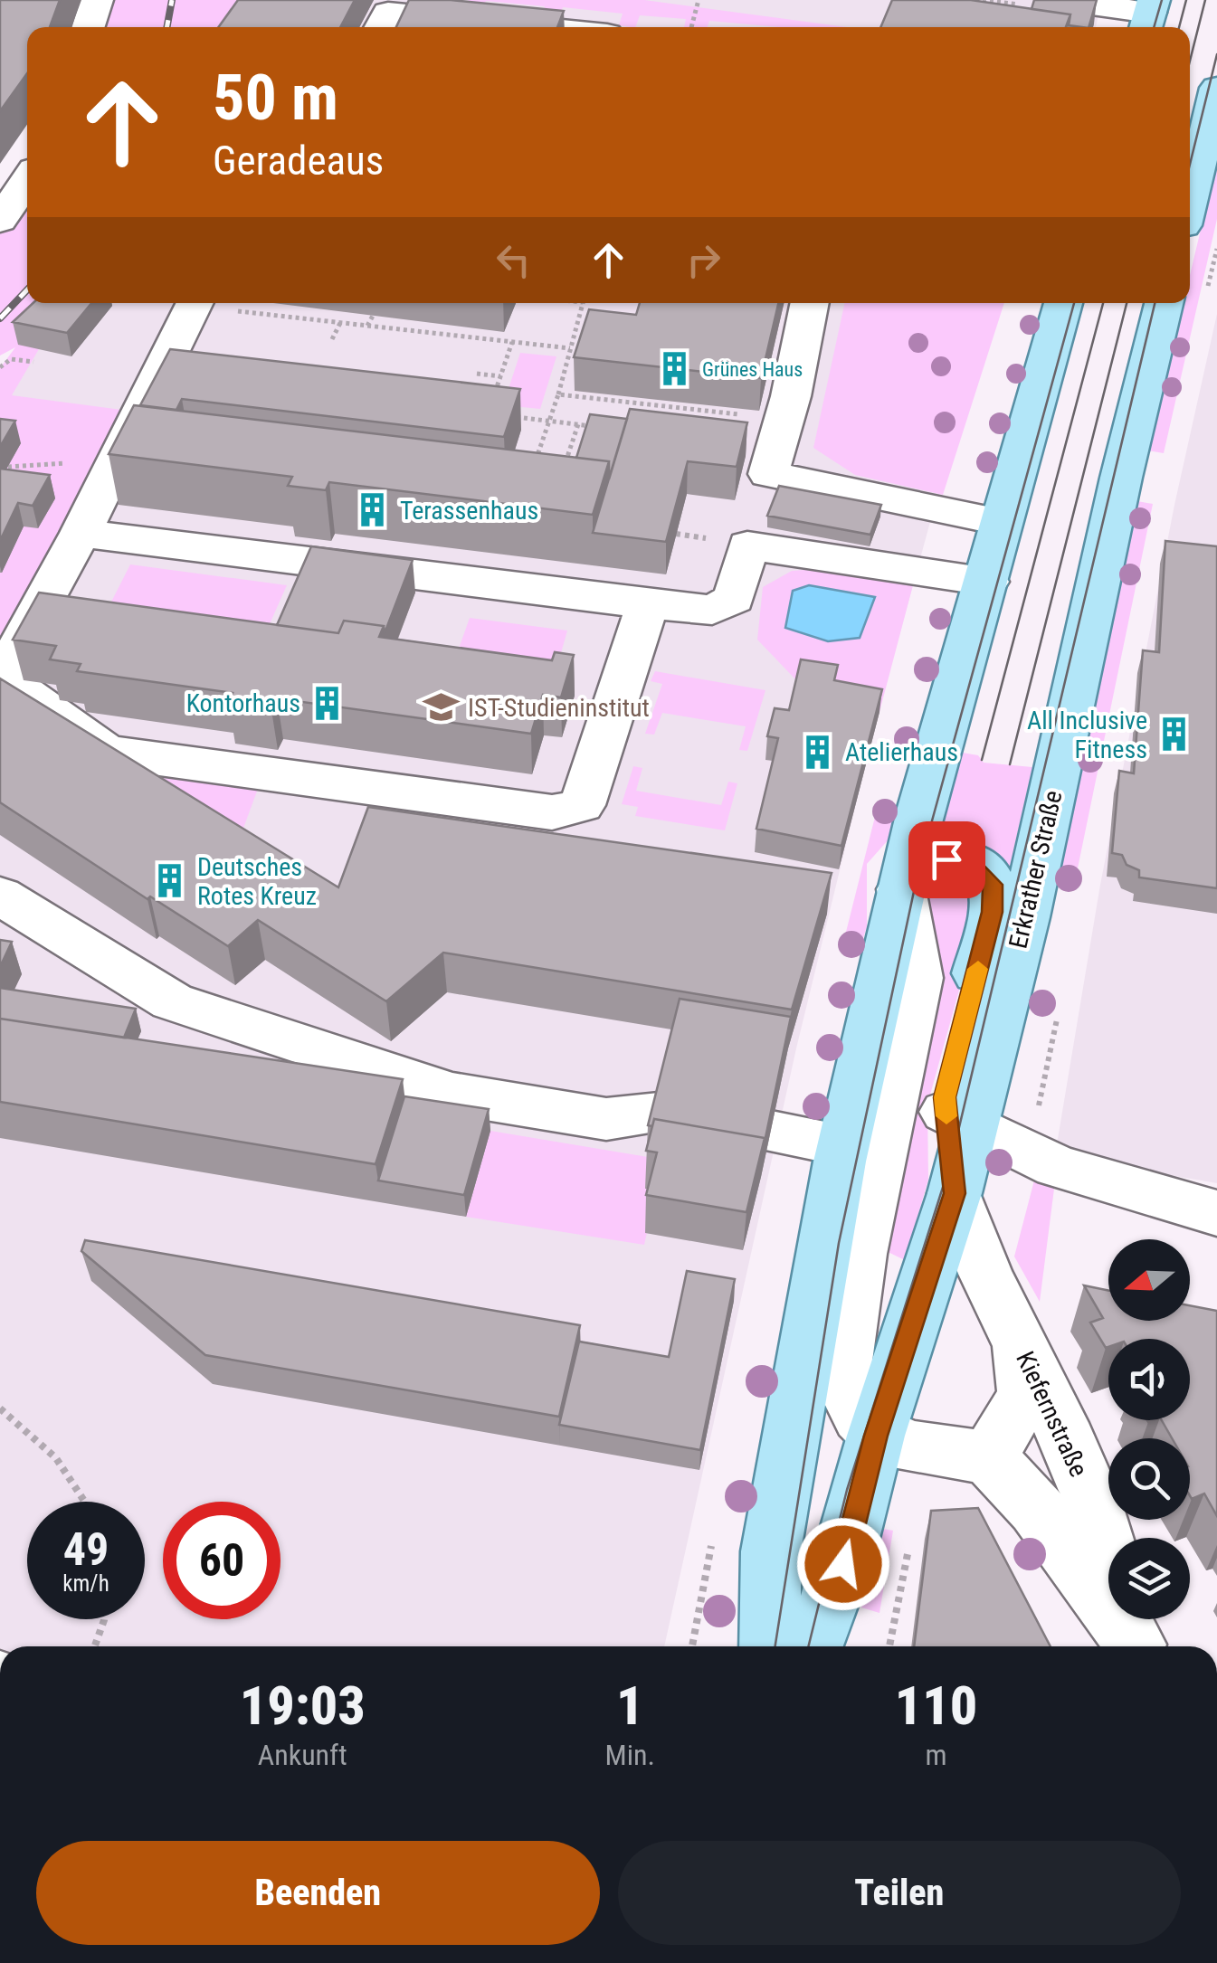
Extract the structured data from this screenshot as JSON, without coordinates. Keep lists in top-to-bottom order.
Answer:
{
  "streets": {
    "main road": ["Erkrather Straße"],
    "street": ["Kiefernstraße"]
  },
  "places": {
    "building": [
      "Grünes Haus",
      "Terassenhaus",
      "Kontorhaus",
      "All Inclusive Fitness",
      "Atelierhaus",
      "Deutsches Rotes Kreuz"
    ],
    "school or university": ["IST-Studieninstitut"]
  },
  "north": "left",
  "page": {
    "turn": ["50 m", "Geradeaus"],
    "speed": "49 km/h",
    "limit": "60",
    "eta": [
      "19:03",
      "Ankunft",
      "1",
      "Min.",
      "110",
      "m"
    ],
    "buttons": ["Beenden", "Teilen"]
  }
}
